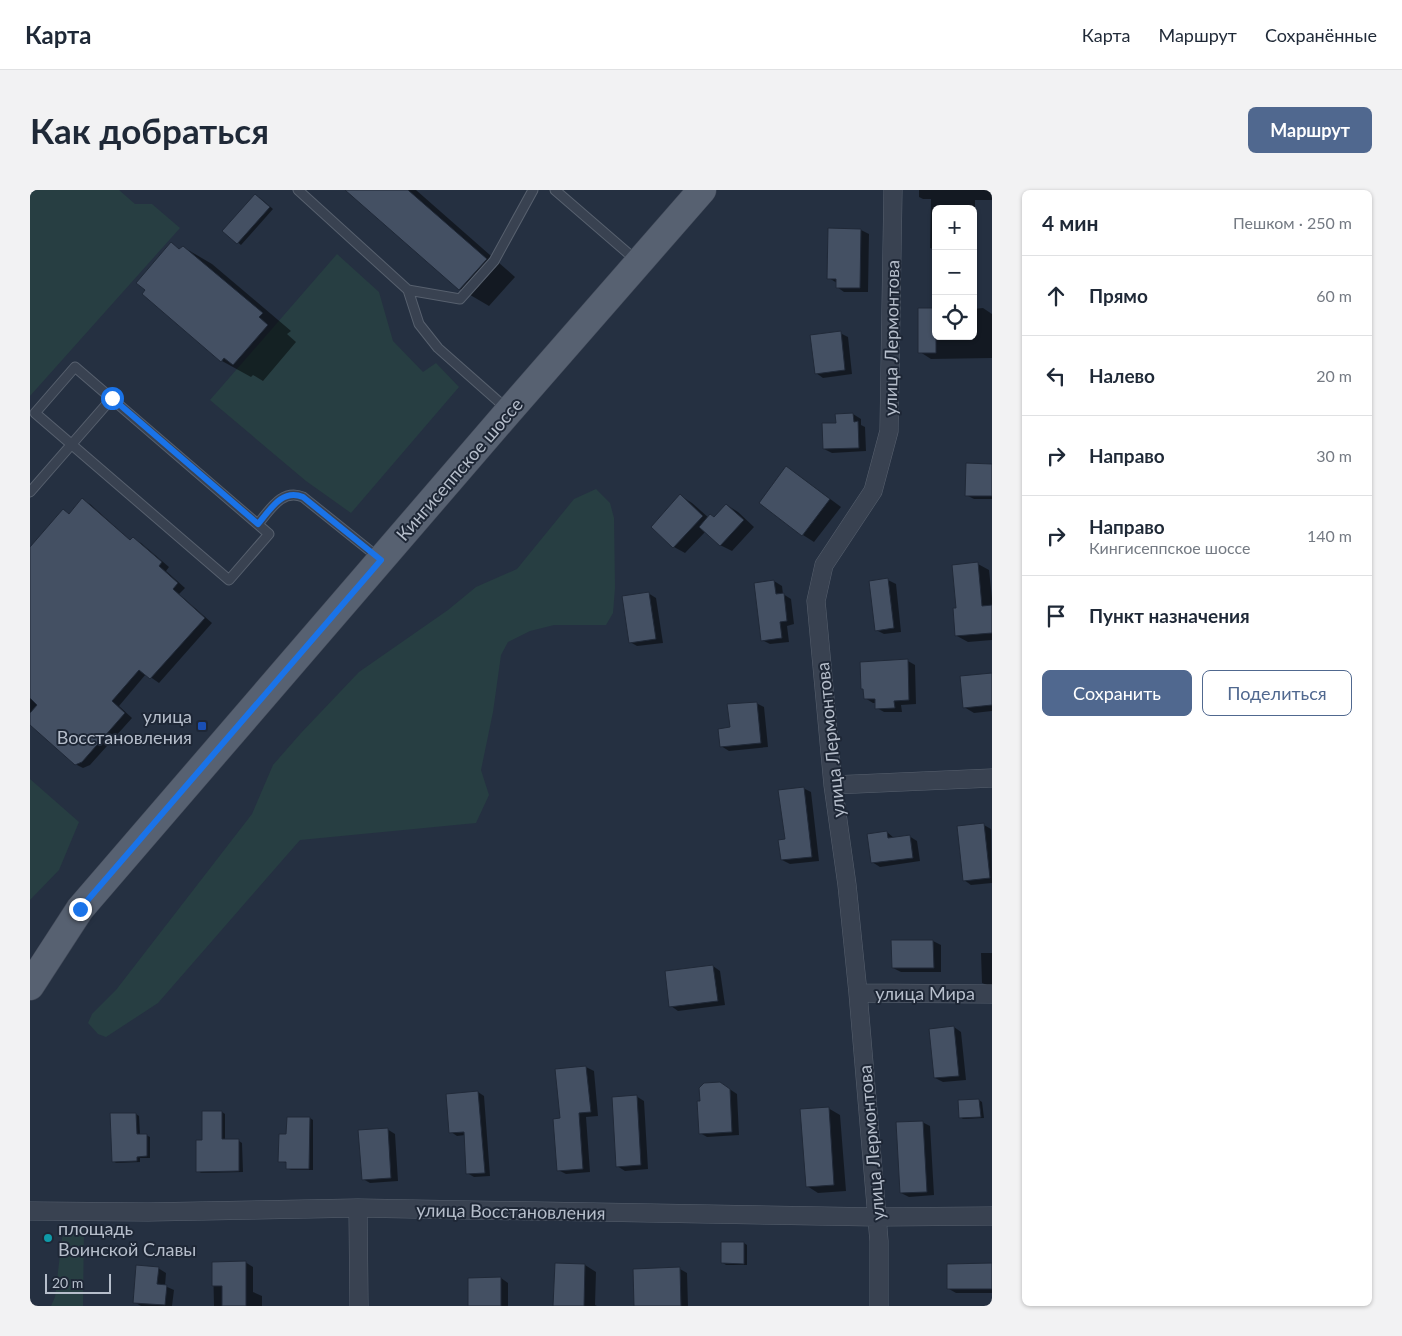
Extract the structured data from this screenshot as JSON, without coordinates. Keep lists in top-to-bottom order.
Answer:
{
  "streets": {
    "main road": ["Кингисеппское шоссе"],
    "street": ["улица Лермонтова", "улица Мира", "улица Восстановления"]
  },
  "crossings": [
    ["улица Лермонтова", "улица Мира"],
    ["улица Лермонтова", "улица Восстановления"]
  ],
  "places": {
    "transit": ["улица Восстановления"],
    "other": ["площадь Воинской Славы"]
  },
  "scale_bar": "20 m",
  "page": {
    "header": "Карта",
    "nav": ["Карта", "Маршрут", "Сохранённые"],
    "buttons": [
      "Маршрут",
      ["Сохранить", "Поделиться"]
    ],
    "title": "Как добраться",
    "heading": ["4 мин", "Пешком · 250 m"],
    "map_buttons": ["+", "−"],
    "list": [
      ["Прямо", "60 m"],
      ["Налево", "20 m"],
      ["Направо", "30 m"],
      ["Направо", "Кингисеппское шоссе", "140 m"],
      "Пункт назначения"
    ],
    "scale": "20 m"
  }
}
